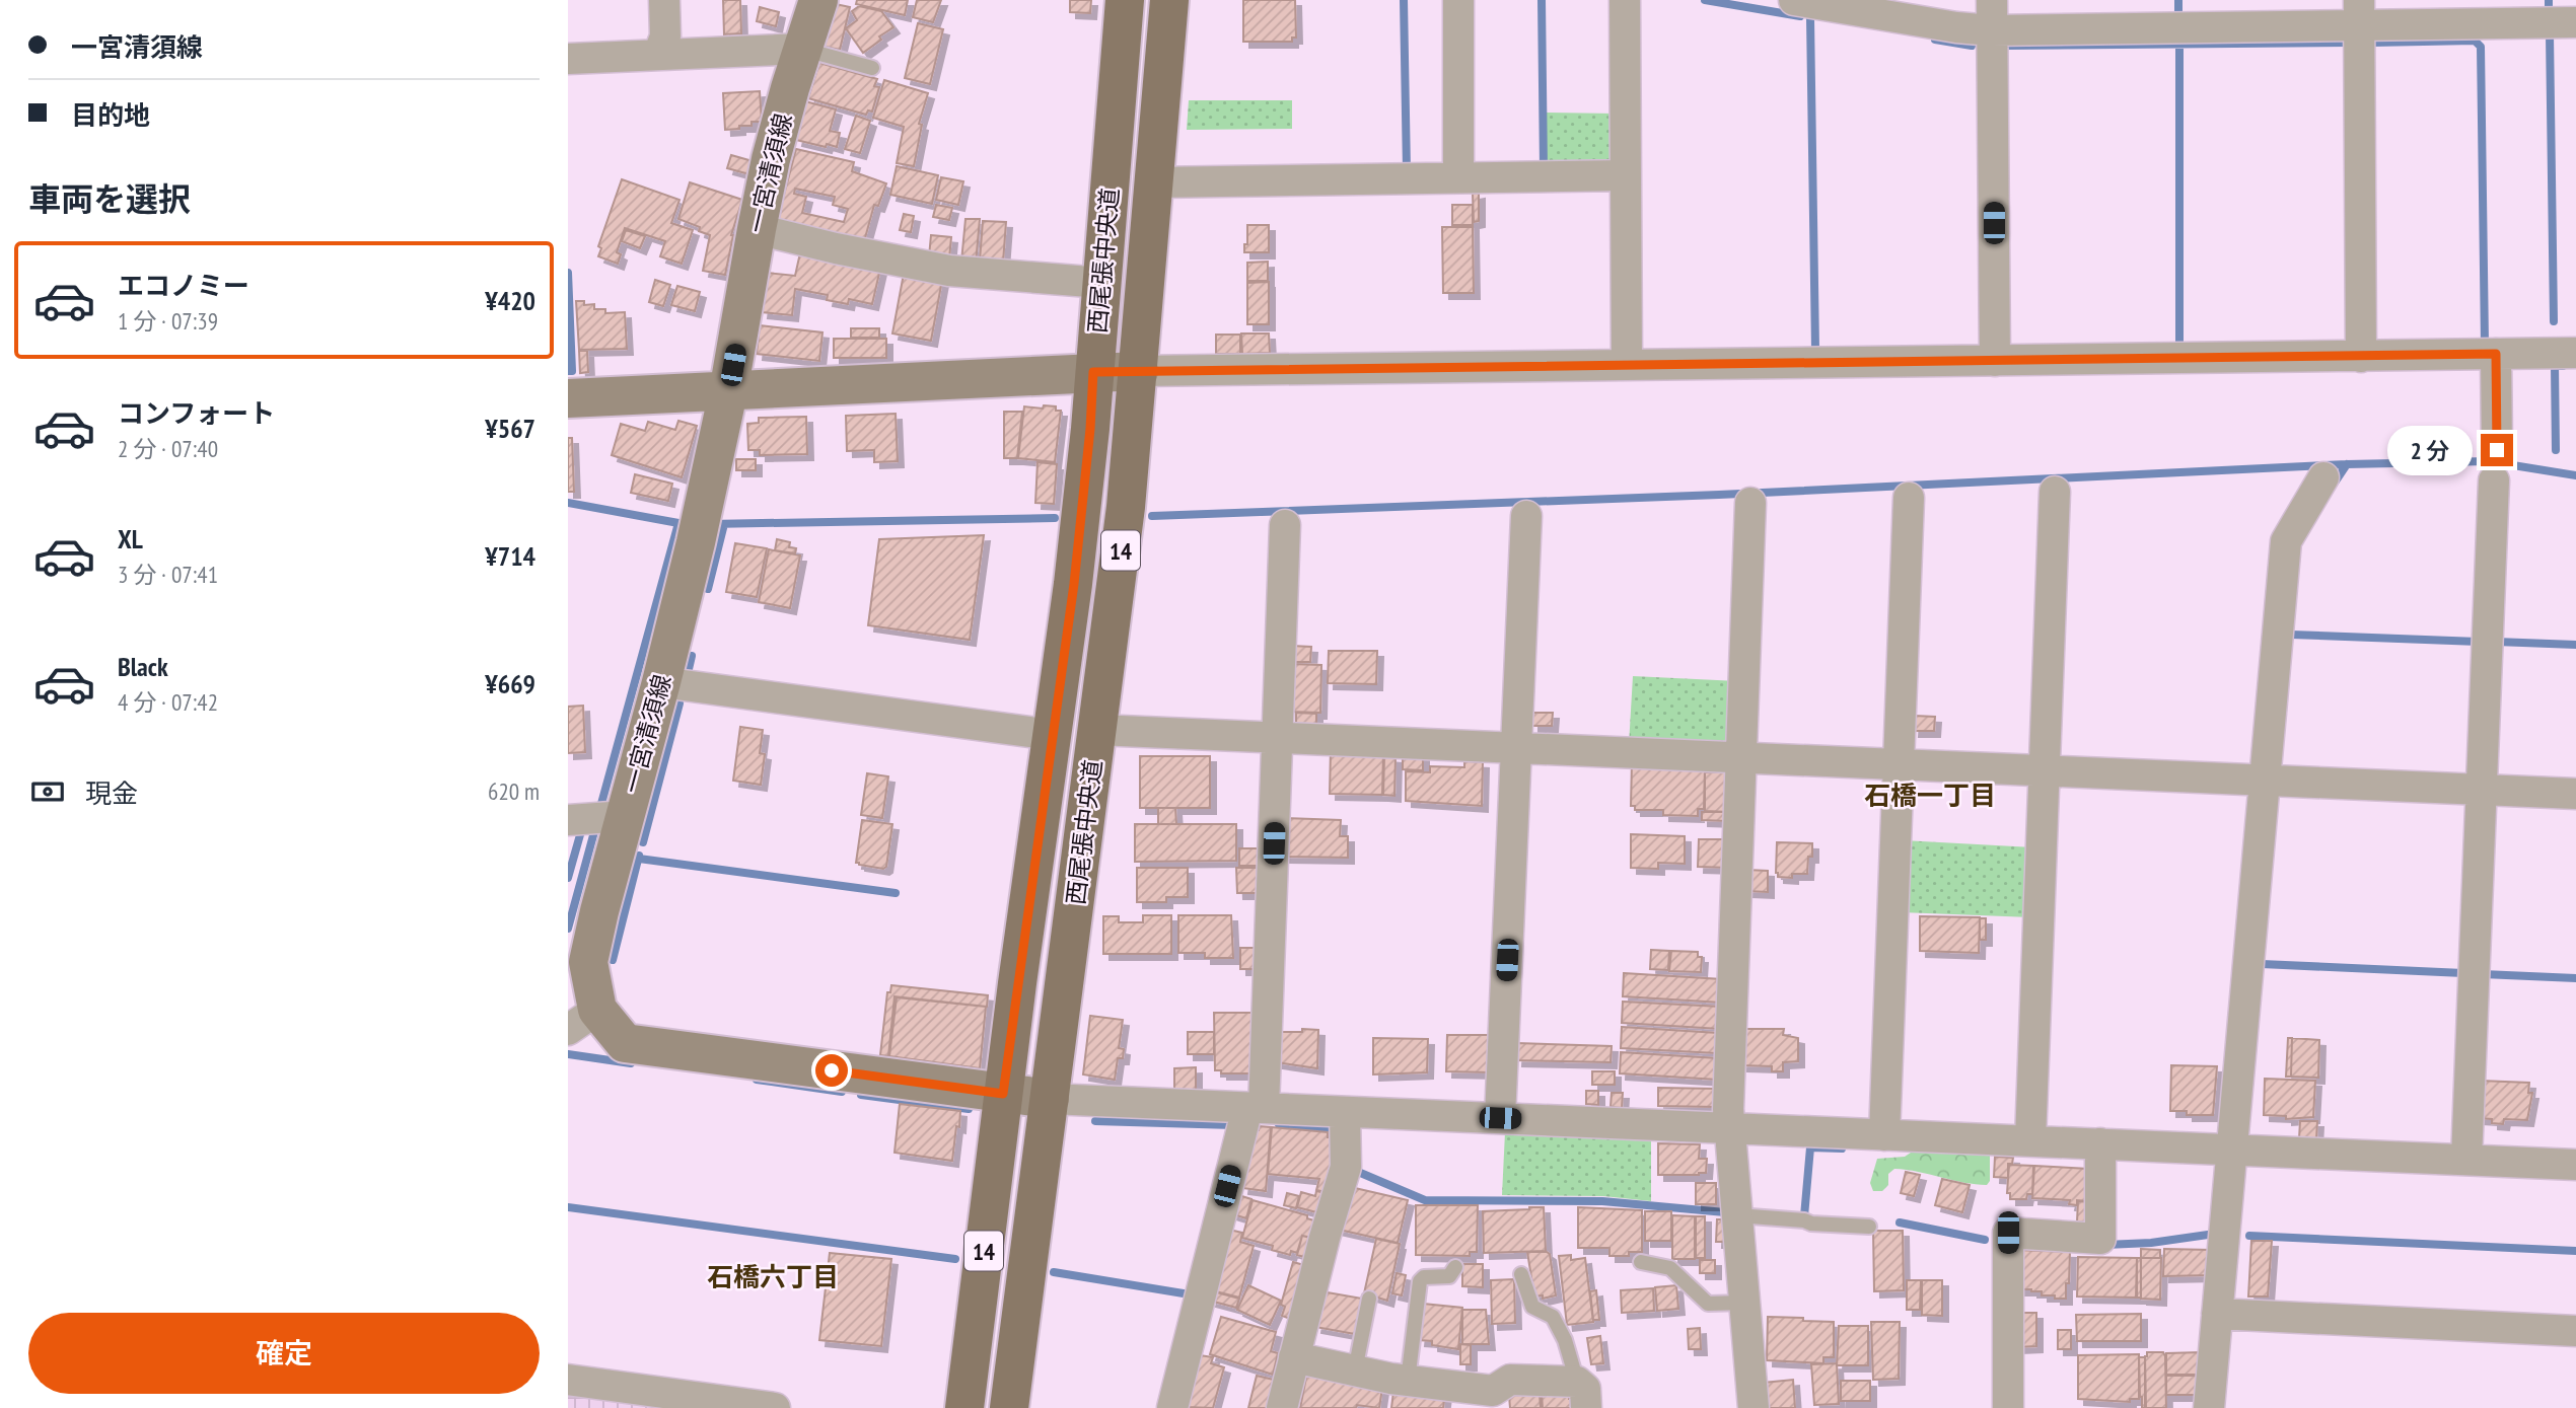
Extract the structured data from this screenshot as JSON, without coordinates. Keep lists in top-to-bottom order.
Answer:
{
  "streets": {
    "main road": ["一宮清須線", "西尾張中央道", "14"]
  },
  "crossings": [
    ["一宮清須線", "西尾張中央道"]
  ],
  "districts": ["石橋一丁目", "石橋六丁目"],
  "page": {
    "banner": ["一宮清須線", "目的地"],
    "heading": "車両を選択",
    "list": [
      {
        "name": "エコノミー",
        "note": "1 分 · 07:39",
        "value": "¥420"
      },
      {
        "name": "コンフォート",
        "note": "2 分 · 07:40",
        "value": "¥567"
      },
      {
        "name": "XL",
        "note": "3 分 · 07:41",
        "value": "¥714"
      },
      {
        "name": "Black",
        "note": "4 分 · 07:42",
        "value": "¥669"
      }
    ],
    "bubble": "2 分",
    "pay": ["現金", "620 m"],
    "buttons": "確定"
  }
}
